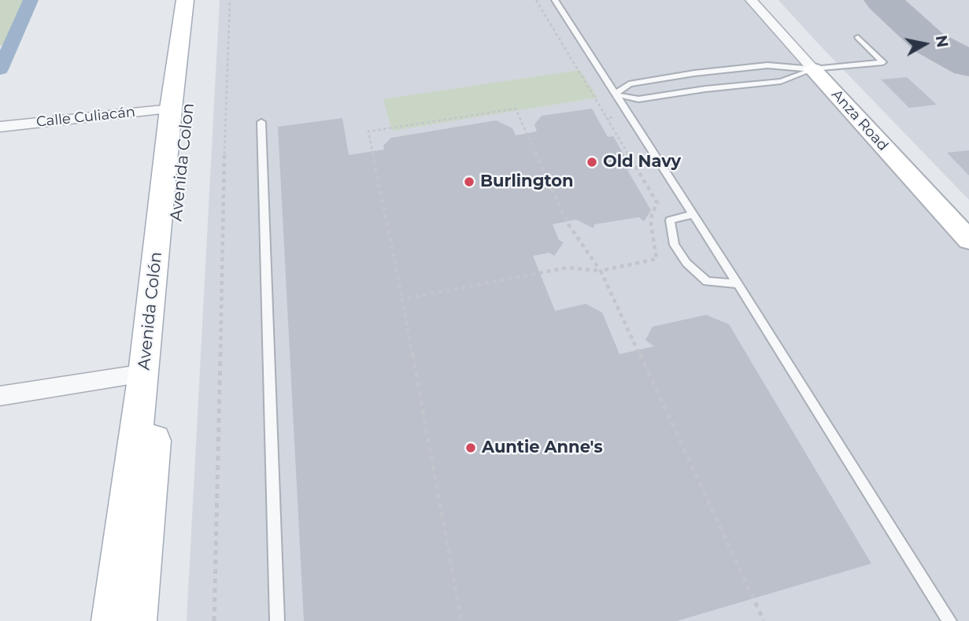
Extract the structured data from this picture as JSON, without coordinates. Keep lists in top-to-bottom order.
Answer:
{
  "streets": {
    "main road": ["Avenida Colon", "Avenida Colón"],
    "street": ["Calle Culiacán", "Anza Road"]
  },
  "crossings": [
    ["Calle Culiacán", "Avenida Colón"]
  ],
  "places": ["Old Navy", "Burlington", "Auntie Anne's"],
  "north": "right"
}
